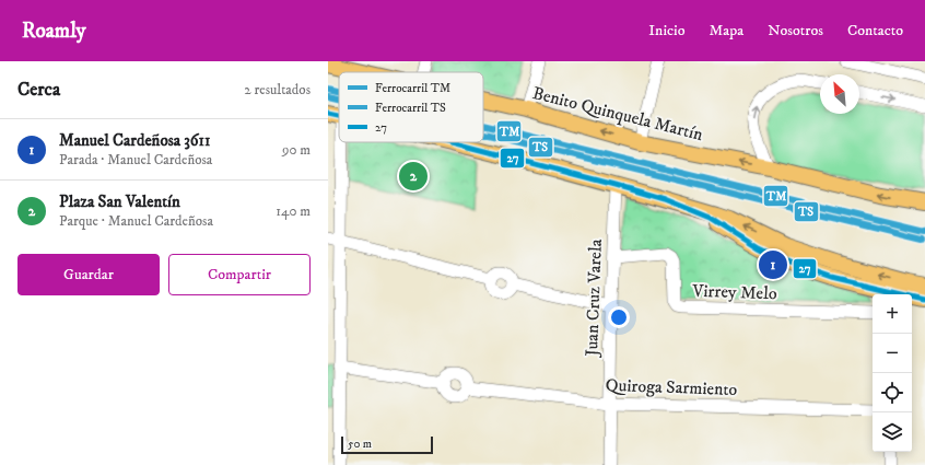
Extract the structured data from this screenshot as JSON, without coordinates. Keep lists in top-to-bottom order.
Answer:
{
  "streets": {
    "main road": ["Benito Quinquela Martín"],
    "street": ["Virrey Melo", "Juan Cruz Varela", "Quiroga Sarmiento"]
  },
  "crossings": [
    ["Virrey Melo", "Juan Cruz Varela"],
    ["Juan Cruz Varela", "Quiroga Sarmiento"]
  ],
  "lines": ["rail line TM", "rail line TS", "transit line 27"],
  "legend": ["Ferrocarril TM", "Ferrocarril TS", "27"],
  "scale_bar": "50 m",
  "north": "top left",
  "page": {
    "header": "Roamly",
    "nav": [
      "Inicio",
      "Mapa",
      "Nosotros",
      "Contacto"
    ],
    "heading": ["Cerca", "2 resultados"],
    "list": [
      {
        "mark": "1",
        "name": "Manuel Cardeñosa 3611",
        "note": "Parada · Manuel Cardeñosa",
        "value": "90 m"
      },
      {
        "mark": "2",
        "name": "Plaza San Valentín",
        "note": "Parque · Manuel Cardeñosa",
        "value": "140 m"
      }
    ],
    "pins": ["2", "1"],
    "buttons": ["Guardar", "Compartir"],
    "map_buttons": ["+", "−"],
    "scale": "50 m"
  }
}
